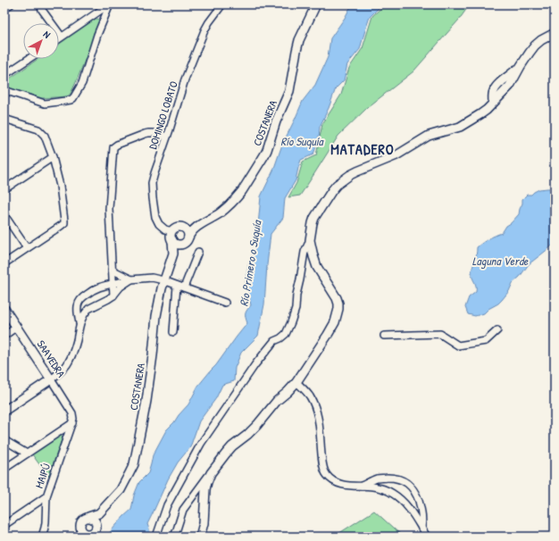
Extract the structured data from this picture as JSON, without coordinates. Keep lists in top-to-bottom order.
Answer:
{
  "streets": {
    "street": [
      "DOMINGO LOBATO",
      "COSTANERA",
      "SAAVEDRA",
      "MAIPÚ"
    ]
  },
  "crossings": [
    ["DOMINGO LOBATO", "COSTANERA"],
    ["SAAVEDRA", "MAIPÚ"]
  ],
  "districts": ["MATADERO"],
  "water": ["Río Suquía", "Laguna Verde", "Río Primero o Suquía"],
  "north": "top right"
}
